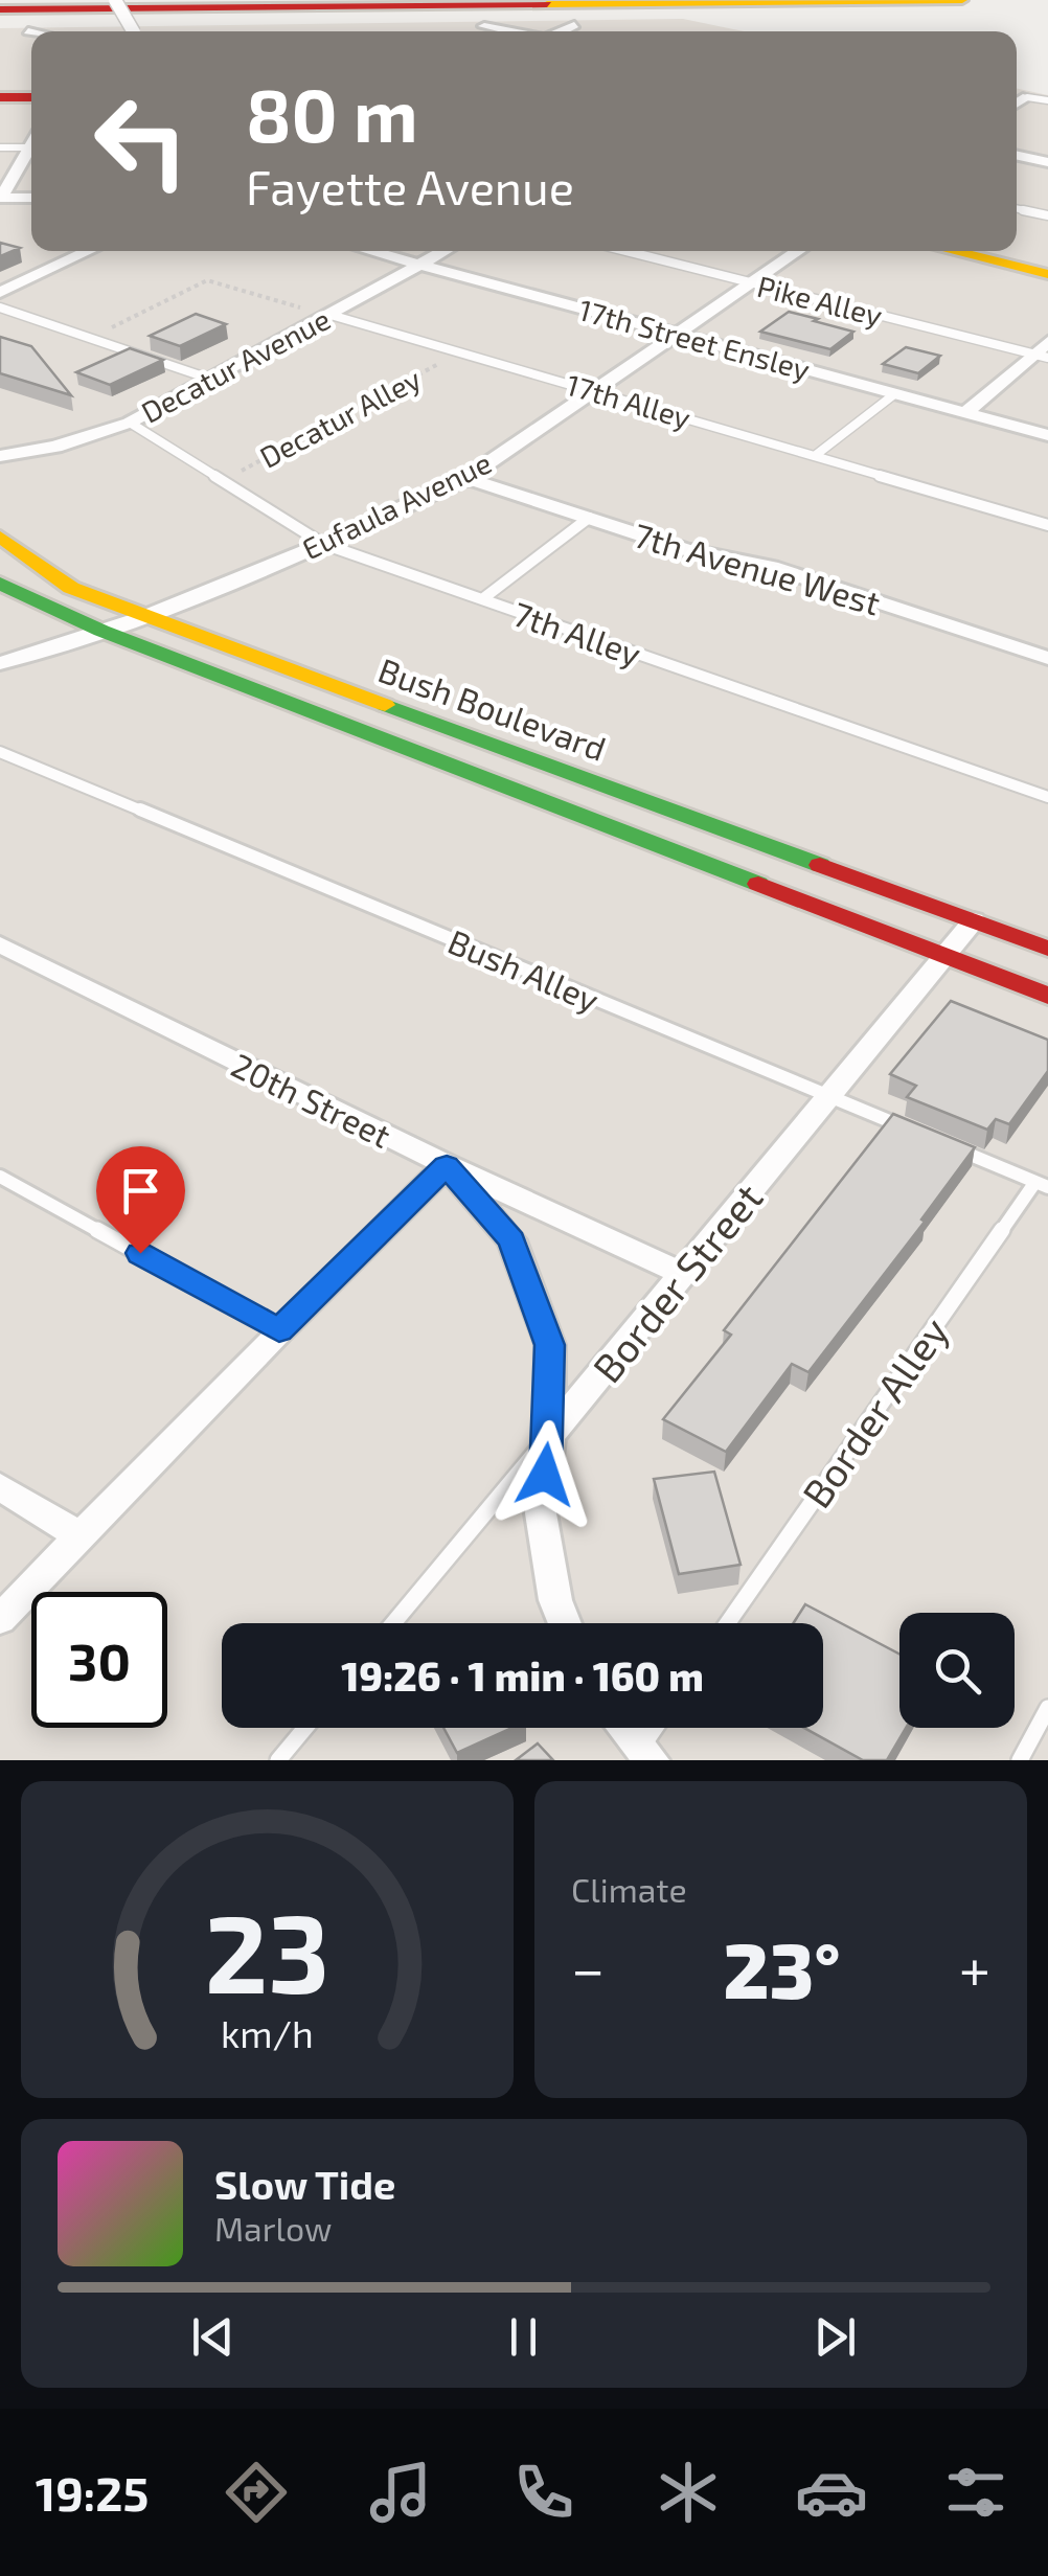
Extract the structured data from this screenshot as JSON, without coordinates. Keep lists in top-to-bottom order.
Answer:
{
  "streets": {
    "main road": ["Bush Boulevard"],
    "street": [
      "17th Street Ensley",
      "Decatur Avenue",
      "Eufaula Avenue",
      "7th Avenue West",
      "20th Street",
      "Border Street"
    ],
    "lane": [
      "Pike Alley",
      "17th Alley",
      "7th Alley",
      "Bush Alley",
      "Border Alley"
    ],
    "path": ["Decatur Alley"]
  },
  "crossings": [
    ["Pike Alley", "Eufaula Avenue"],
    ["17th Street Ensley", "Decatur Avenue"],
    ["17th Street Ensley", "Eufaula Avenue"],
    ["Decatur Avenue", "17th Alley"],
    ["Decatur Avenue", "7th Alley"],
    ["17th Alley", "Decatur Alley"],
    ["17th Alley", "Eufaula Avenue"],
    ["Decatur Alley", "7th Alley"],
    ["Eufaula Avenue", "7th Avenue West"],
    ["Eufaula Avenue", "7th Alley"],
    ["Eufaula Avenue", "Bush Boulevard"],
    ["Bush Boulevard", "Border Street"],
    ["Bush Alley", "Border Street"],
    ["20th Street", "Border Street"]
  ],
  "page": {
    "turn": ["80 m", "Fayette Avenue"],
    "limit": "30",
    "trip": "19:26 · 1 min · 160 m",
    "tile": "Climate",
    "heat": ["−", "23°", "+"],
    "song": ["Slow Tide", "Marlow"],
    "tabs": "19:25",
    "gauge": ["23", "km/h"]
  }
}
